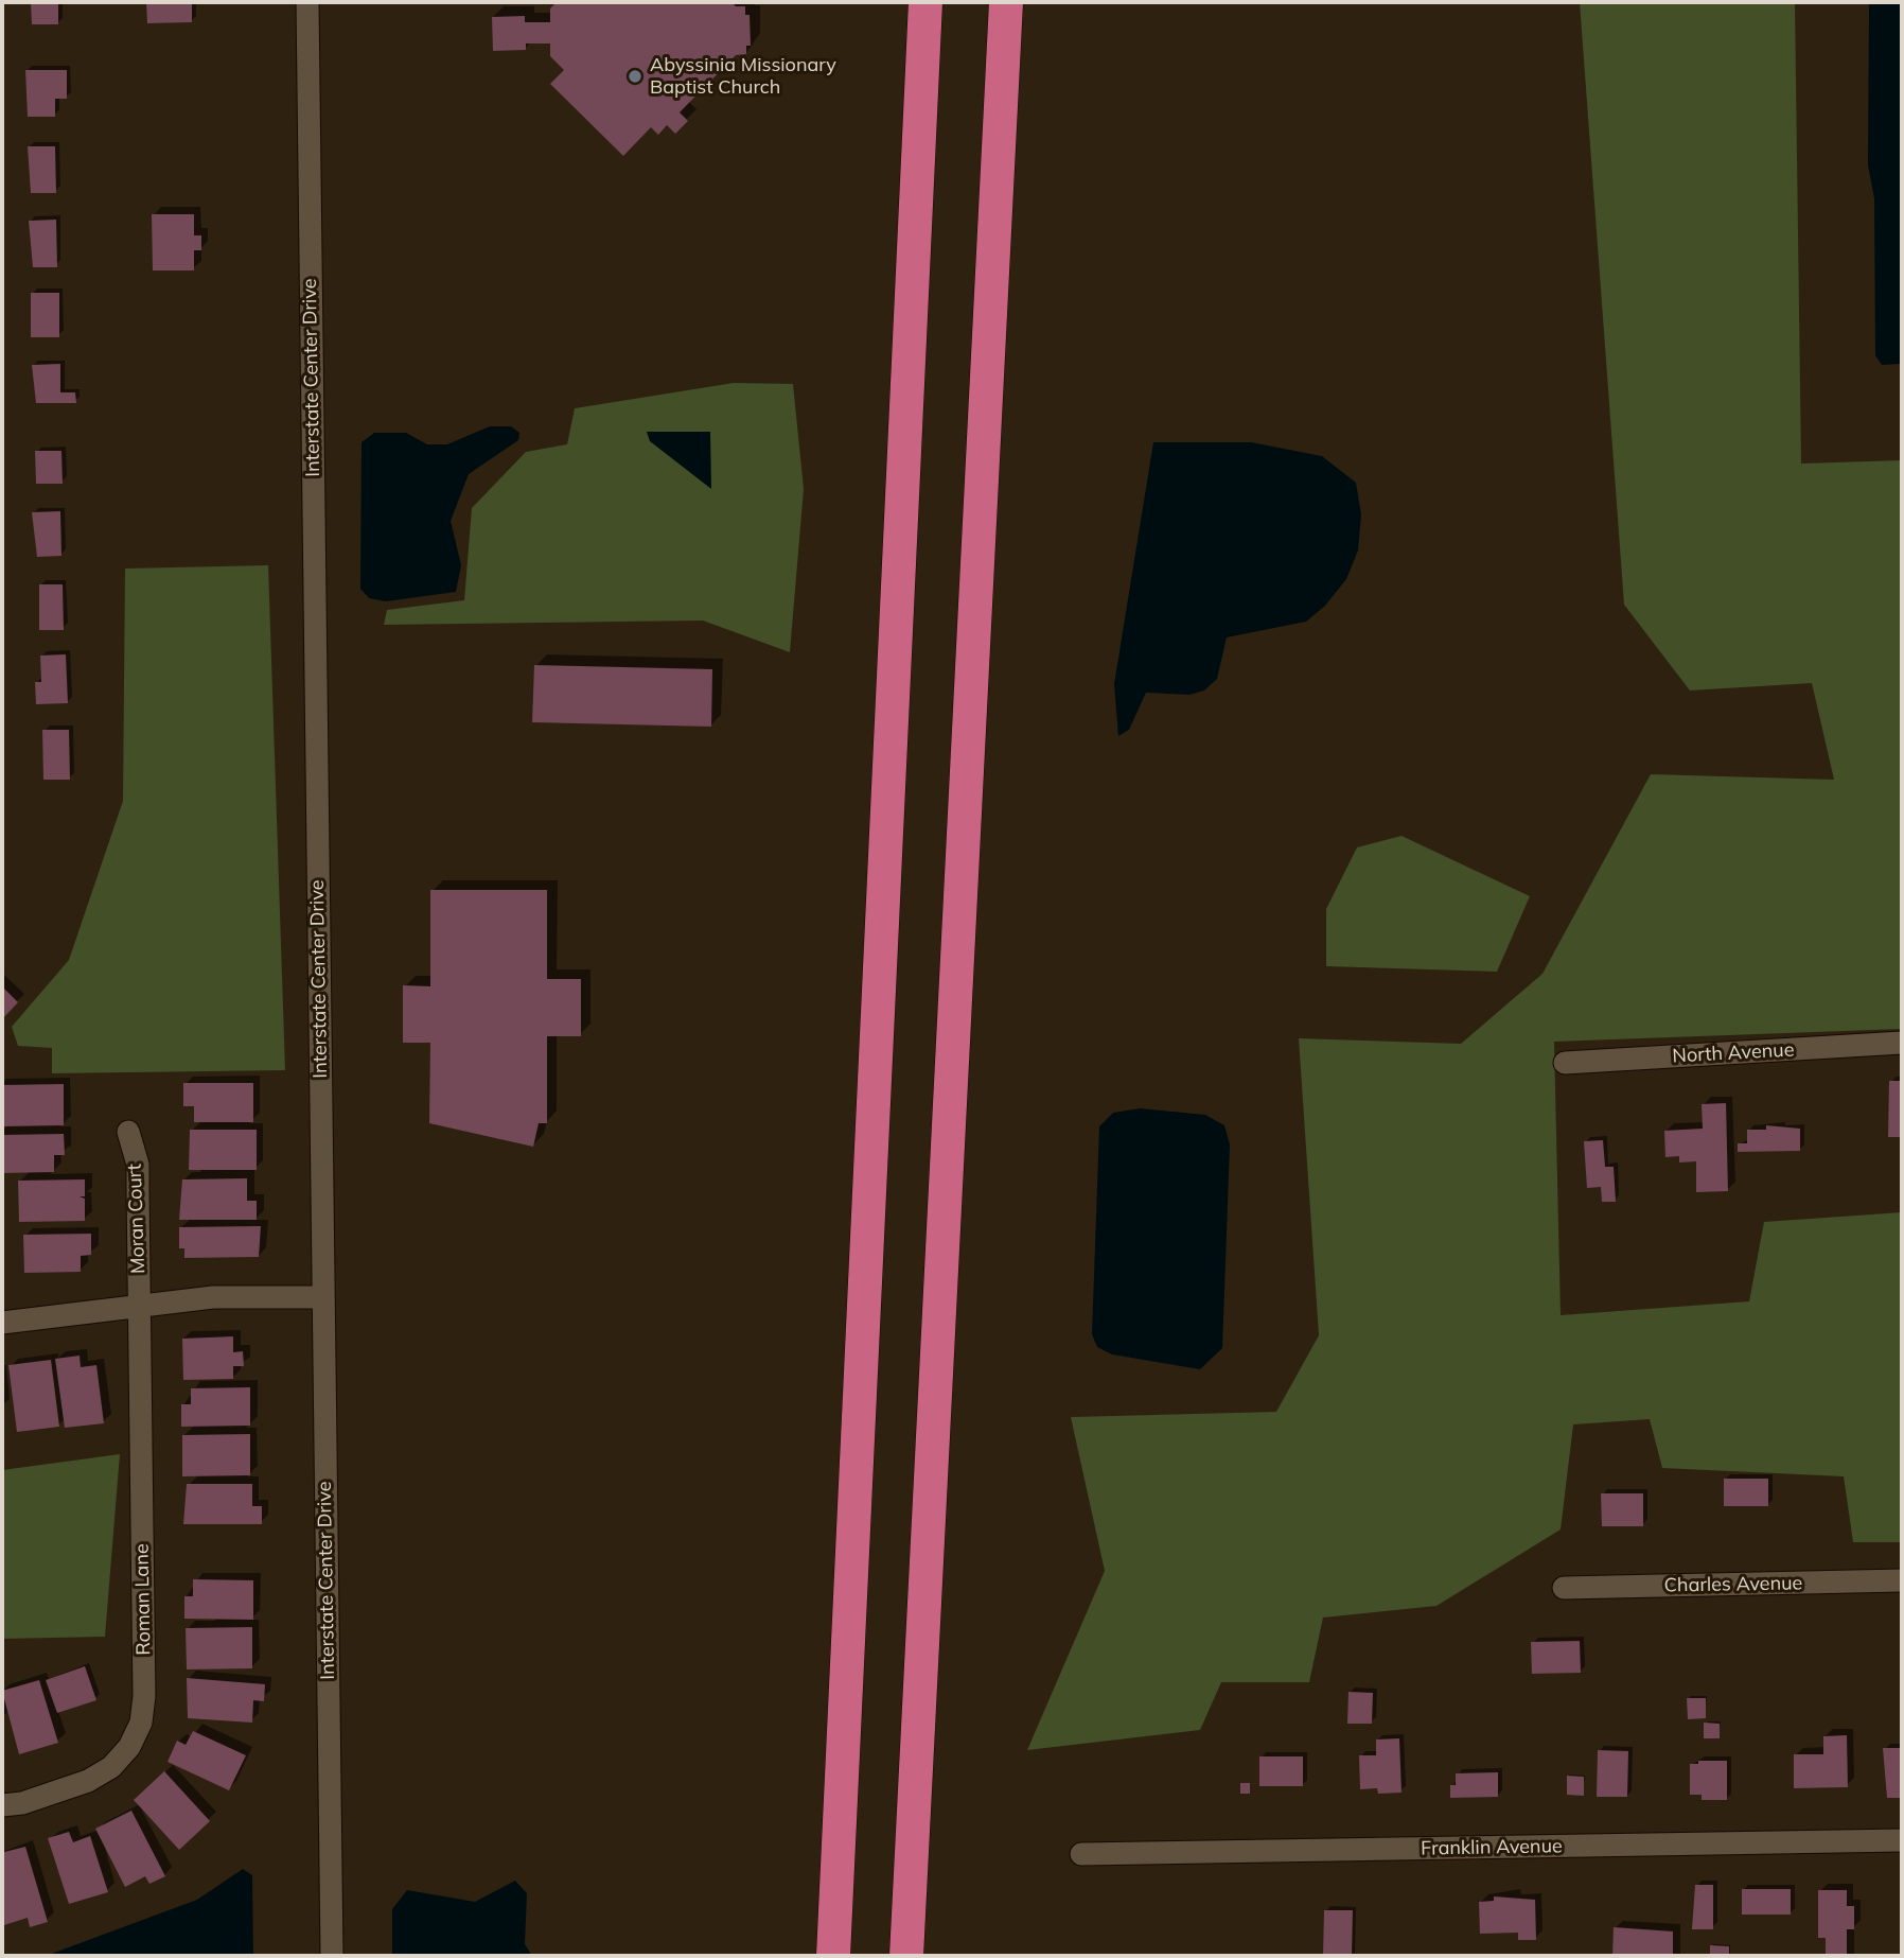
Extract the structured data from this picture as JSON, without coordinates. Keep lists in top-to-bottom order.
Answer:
{
  "streets": {
    "street": [
      "Interstate Center Drive",
      "North Avenue",
      "Moran Court",
      "Charles Avenue",
      "Roman Lane",
      "Franklin Avenue"
    ]
  },
  "crossings": [
    ["Moran Court", "Roman Lane"]
  ],
  "places": ["Abyssinia Missionary Baptist Church"]
}
